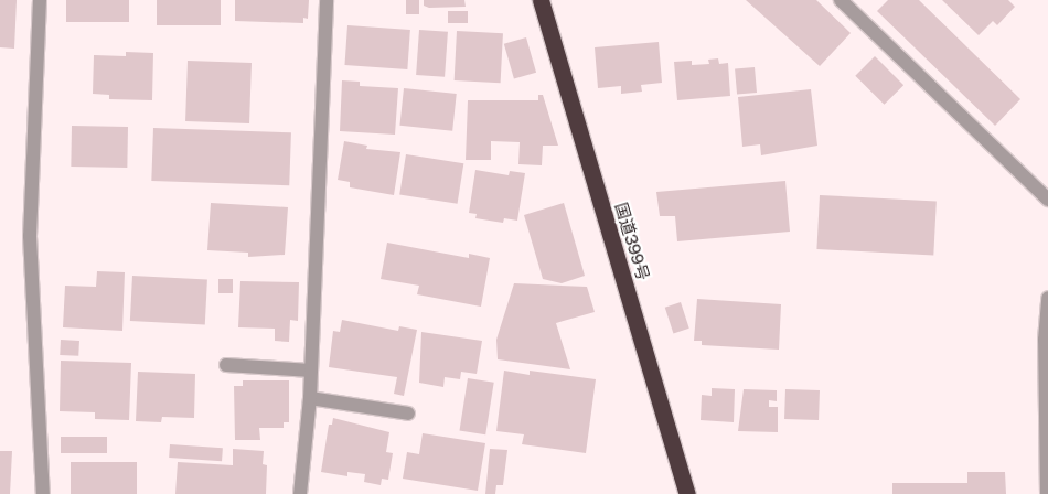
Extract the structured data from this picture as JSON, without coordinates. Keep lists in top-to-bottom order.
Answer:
{
  "streets": {
    "highway": ["国道399号"]
  }
}
